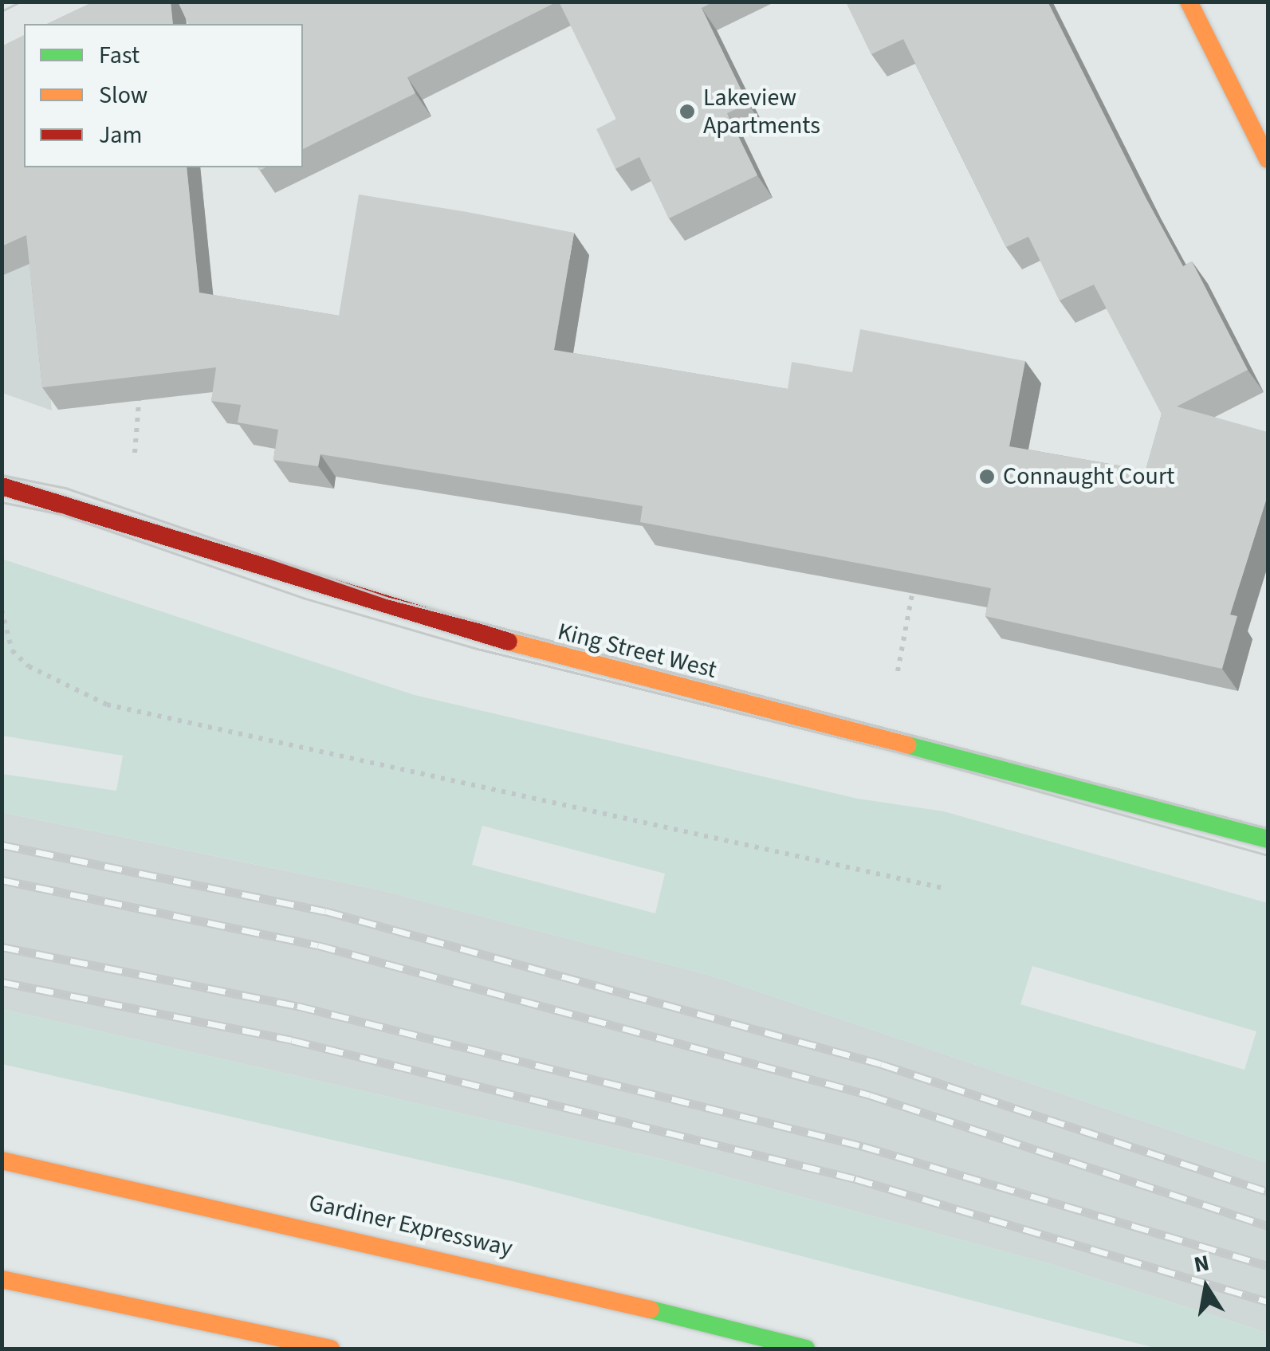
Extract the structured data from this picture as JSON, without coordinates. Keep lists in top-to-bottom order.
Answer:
{
  "streets": {
    "main road": ["King Street West", "Gardiner Expressway"]
  },
  "places": ["Lakeview Apartments", "Connaught Court"],
  "legend": ["Fast", "Slow", "Jam"],
  "north": "top"
}
